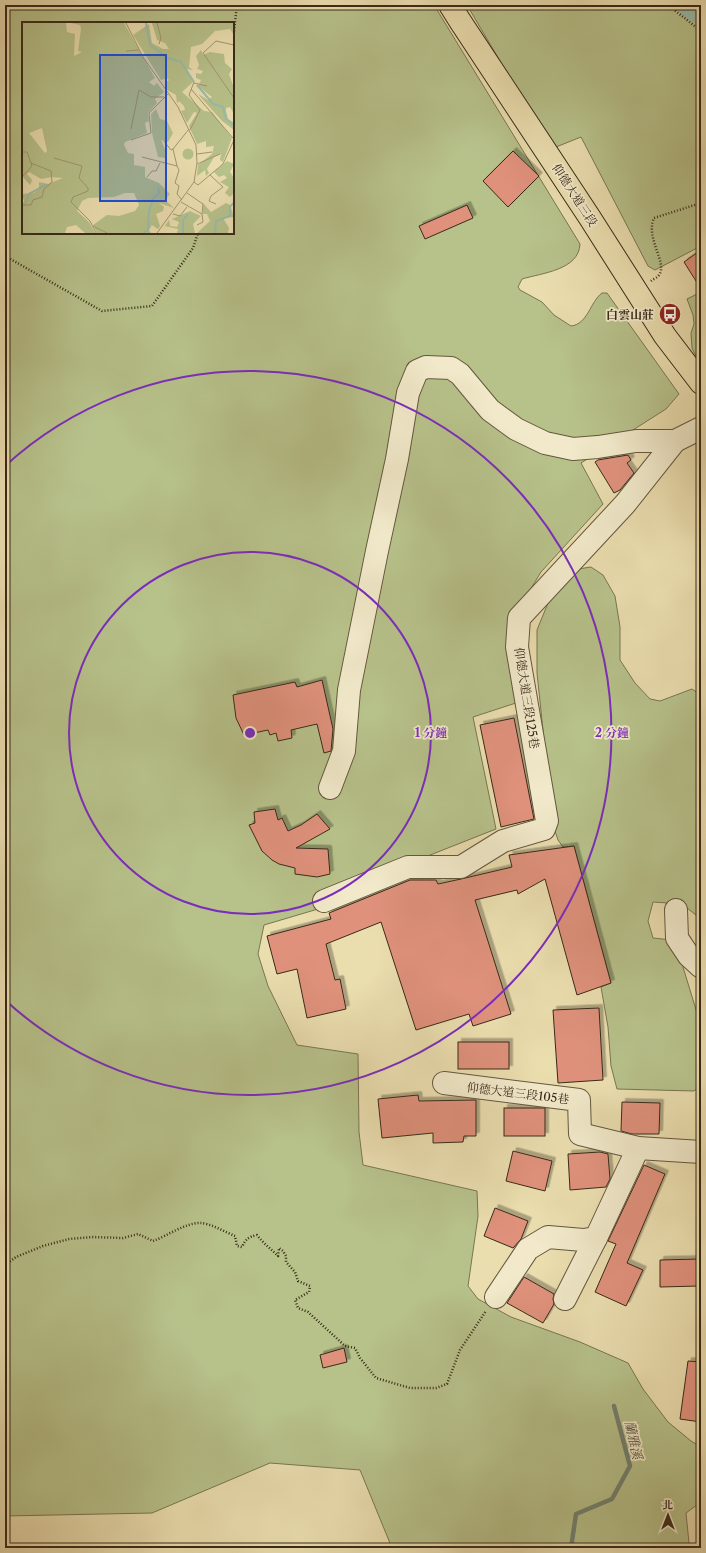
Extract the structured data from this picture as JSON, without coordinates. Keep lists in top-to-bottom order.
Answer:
{
  "streets": {
    "main road": ["仰德大道三段"],
    "lane": ["仰德大道三段125巷", "仰德大道三段105巷"]
  },
  "water": ["蘭雅溪"],
  "places": {
    "bus stop": ["白雲山莊"]
  },
  "north": "top",
  "rings": ["1 分鐘", "2 分鐘"]
}
